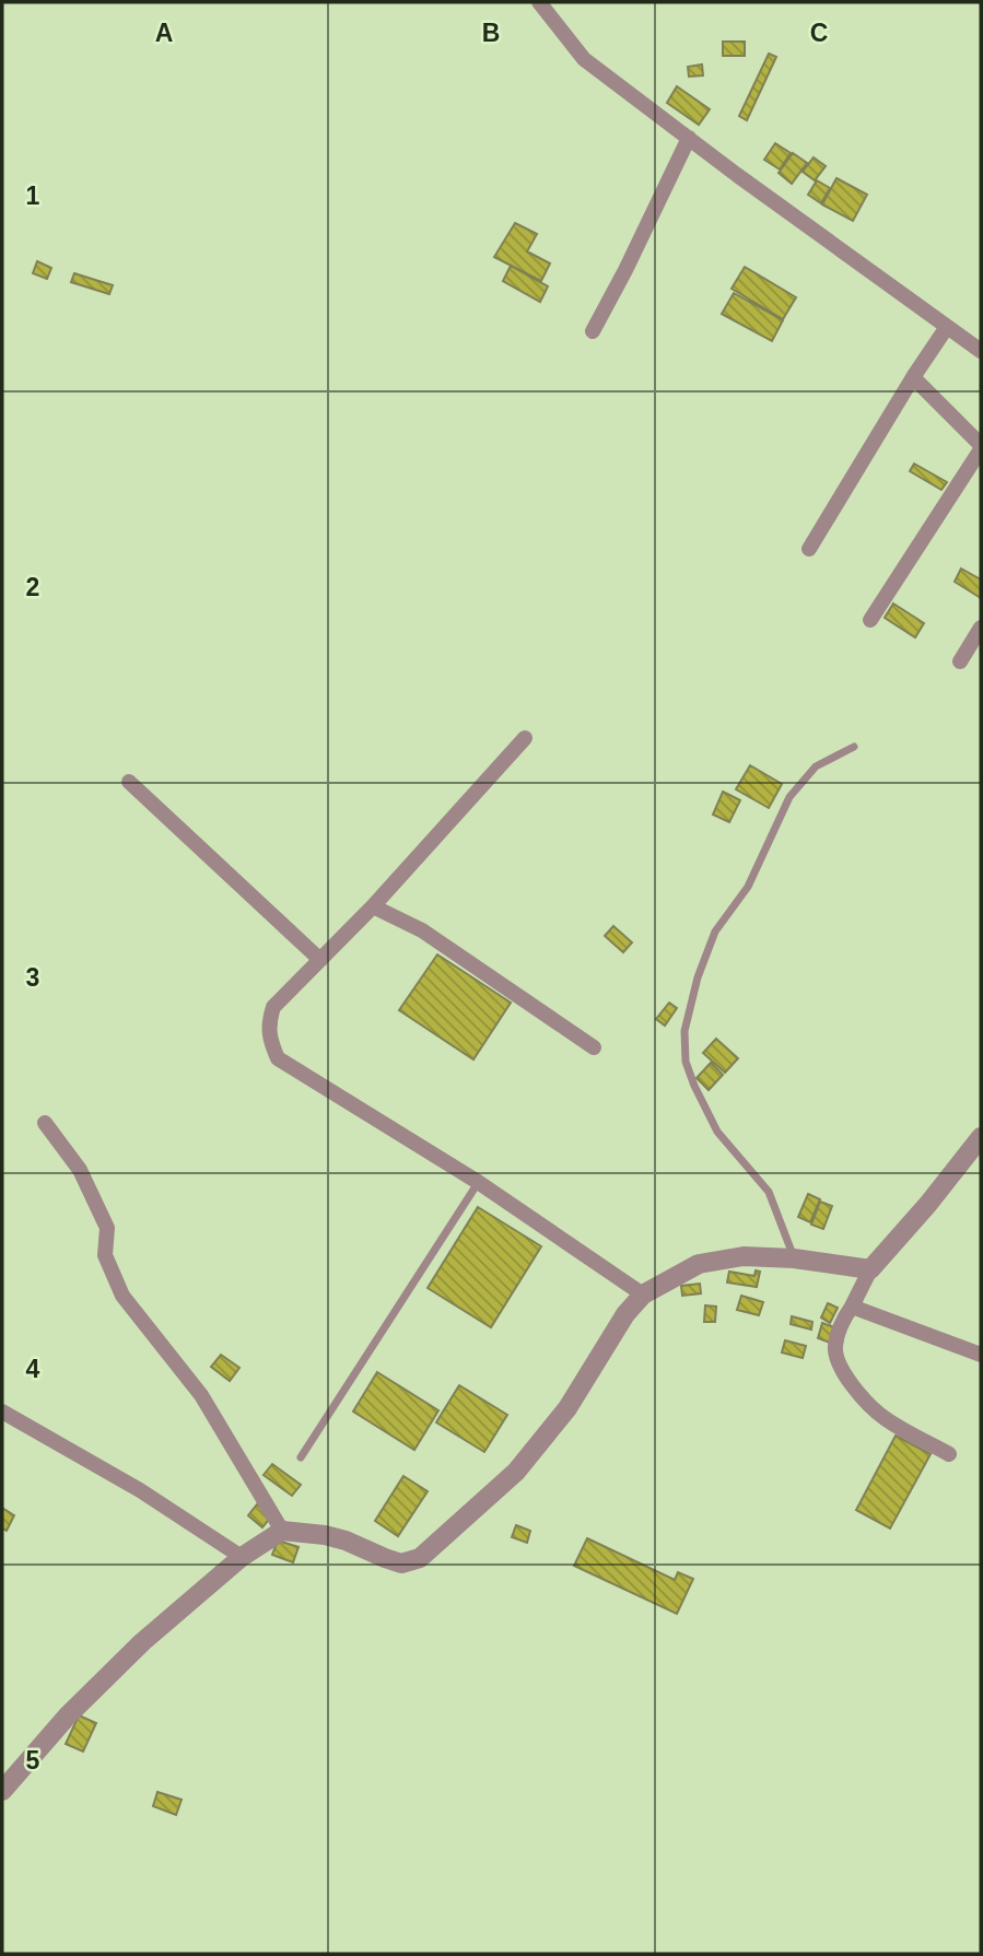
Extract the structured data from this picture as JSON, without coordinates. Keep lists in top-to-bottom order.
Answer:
{
  "grid": {
    "columns": ["A", "B", "C"],
    "rows": [
      "1",
      "2",
      "3",
      "4",
      "5"
    ]
  }
}
